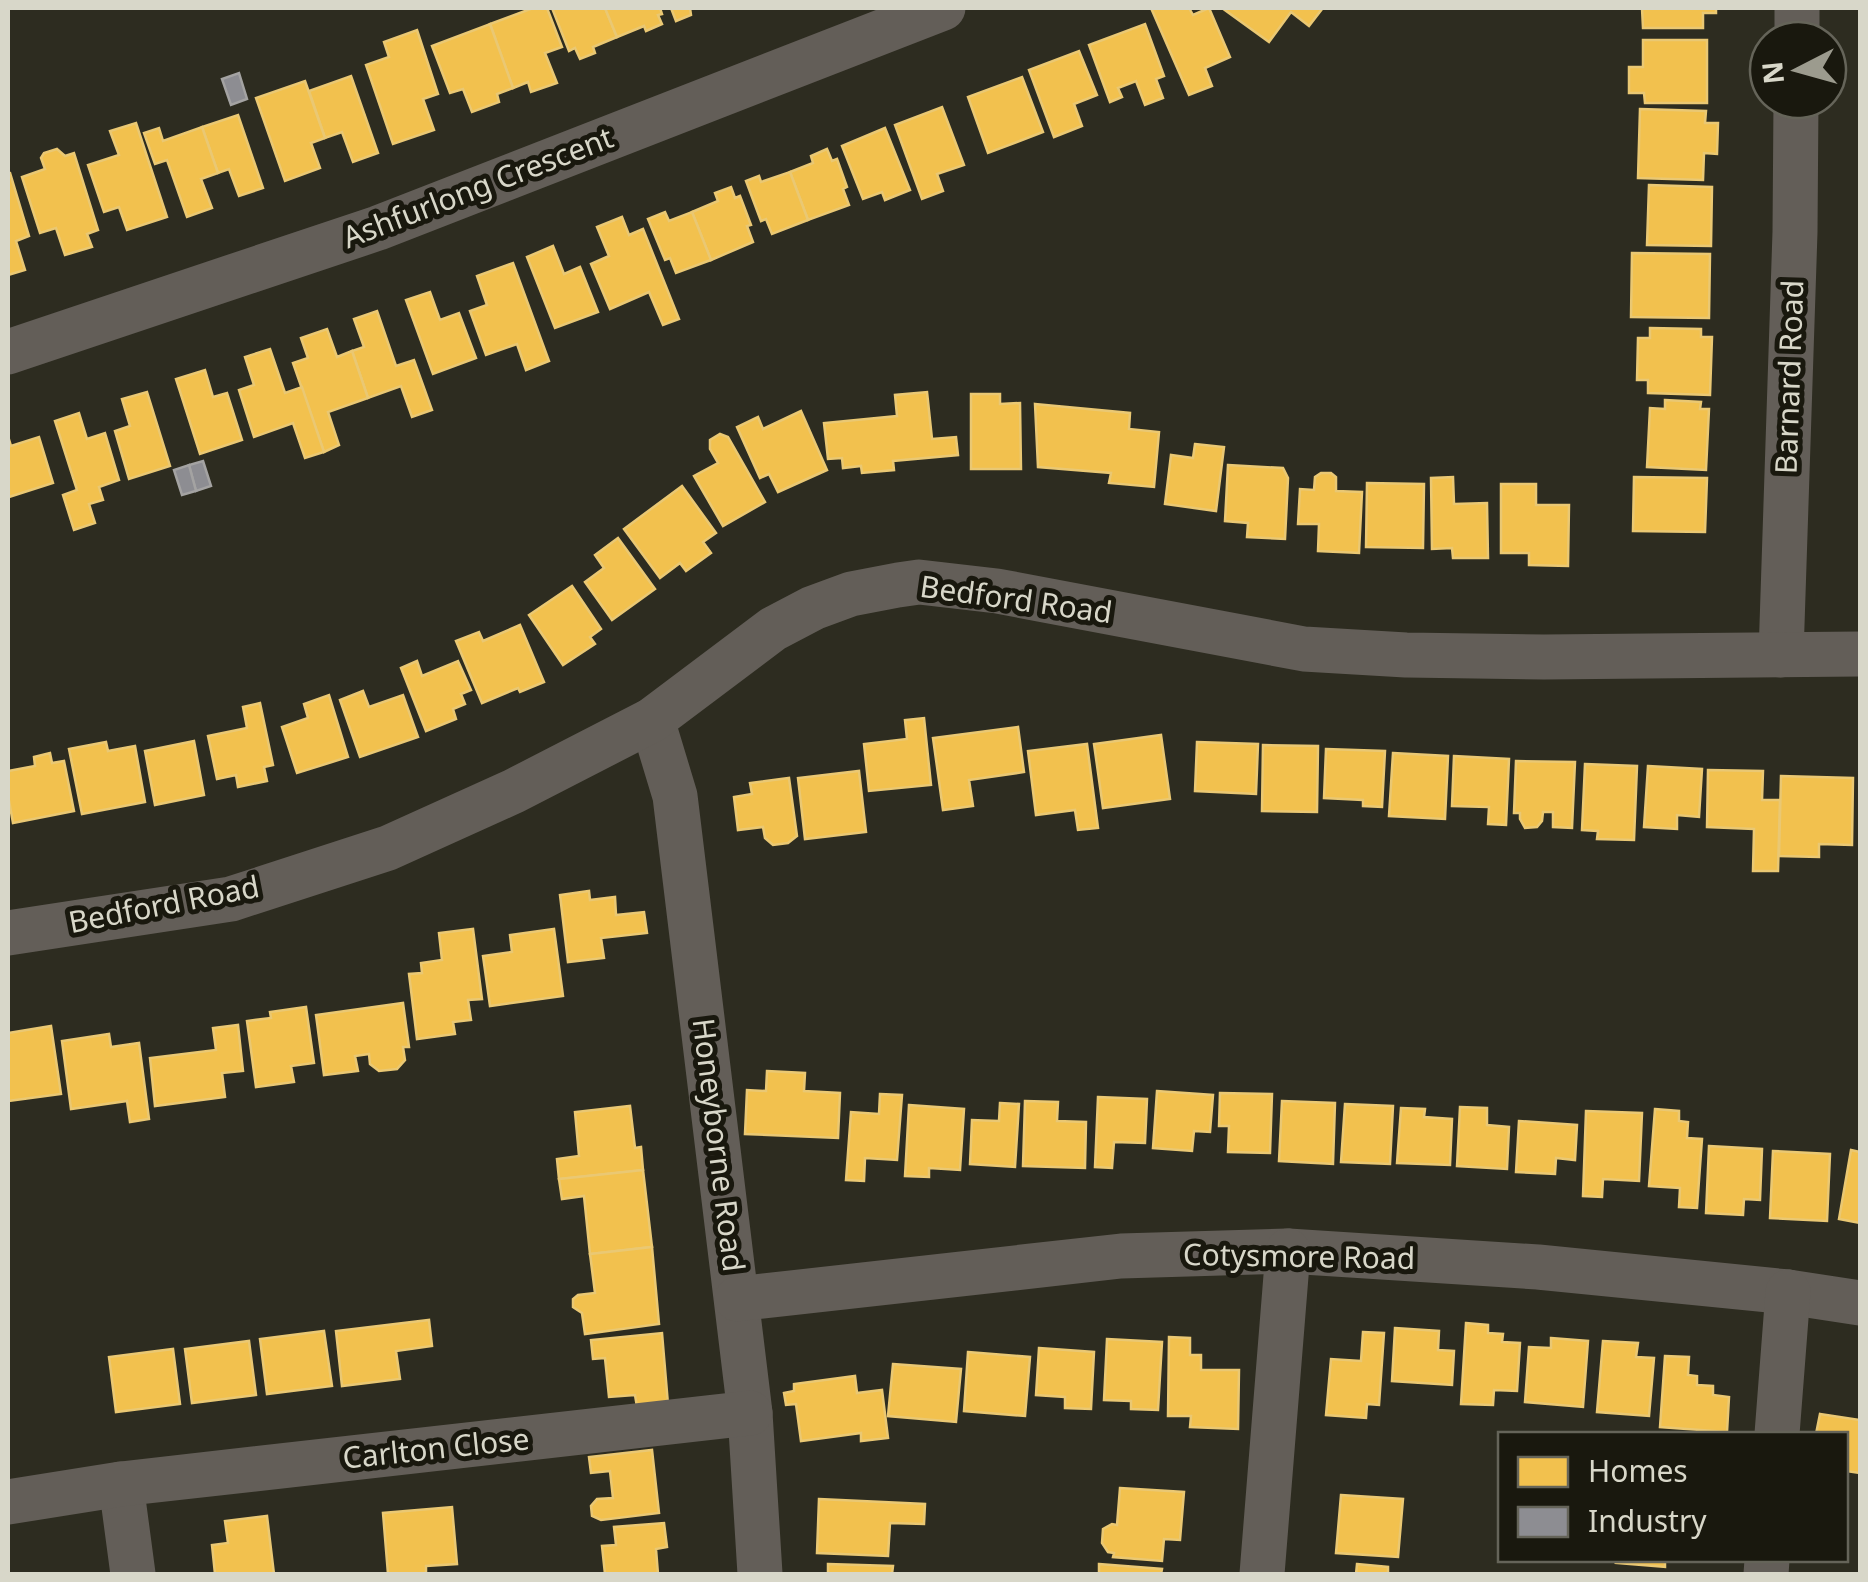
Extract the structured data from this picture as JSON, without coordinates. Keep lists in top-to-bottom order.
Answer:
{
  "streets": {
    "street": [
      "Ashfurlong Crescent",
      "Barnard Road",
      "Bedford Road",
      "Honeyborne Road",
      "Cotysmore Road",
      "Carlton Close"
    ]
  },
  "crossings": [
    ["Barnard Road", "Bedford Road"],
    ["Bedford Road", "Honeyborne Road"],
    ["Honeyborne Road", "Cotysmore Road"],
    ["Honeyborne Road", "Carlton Close"]
  ],
  "legend": ["Homes", "Industry"],
  "north": "left"
}
